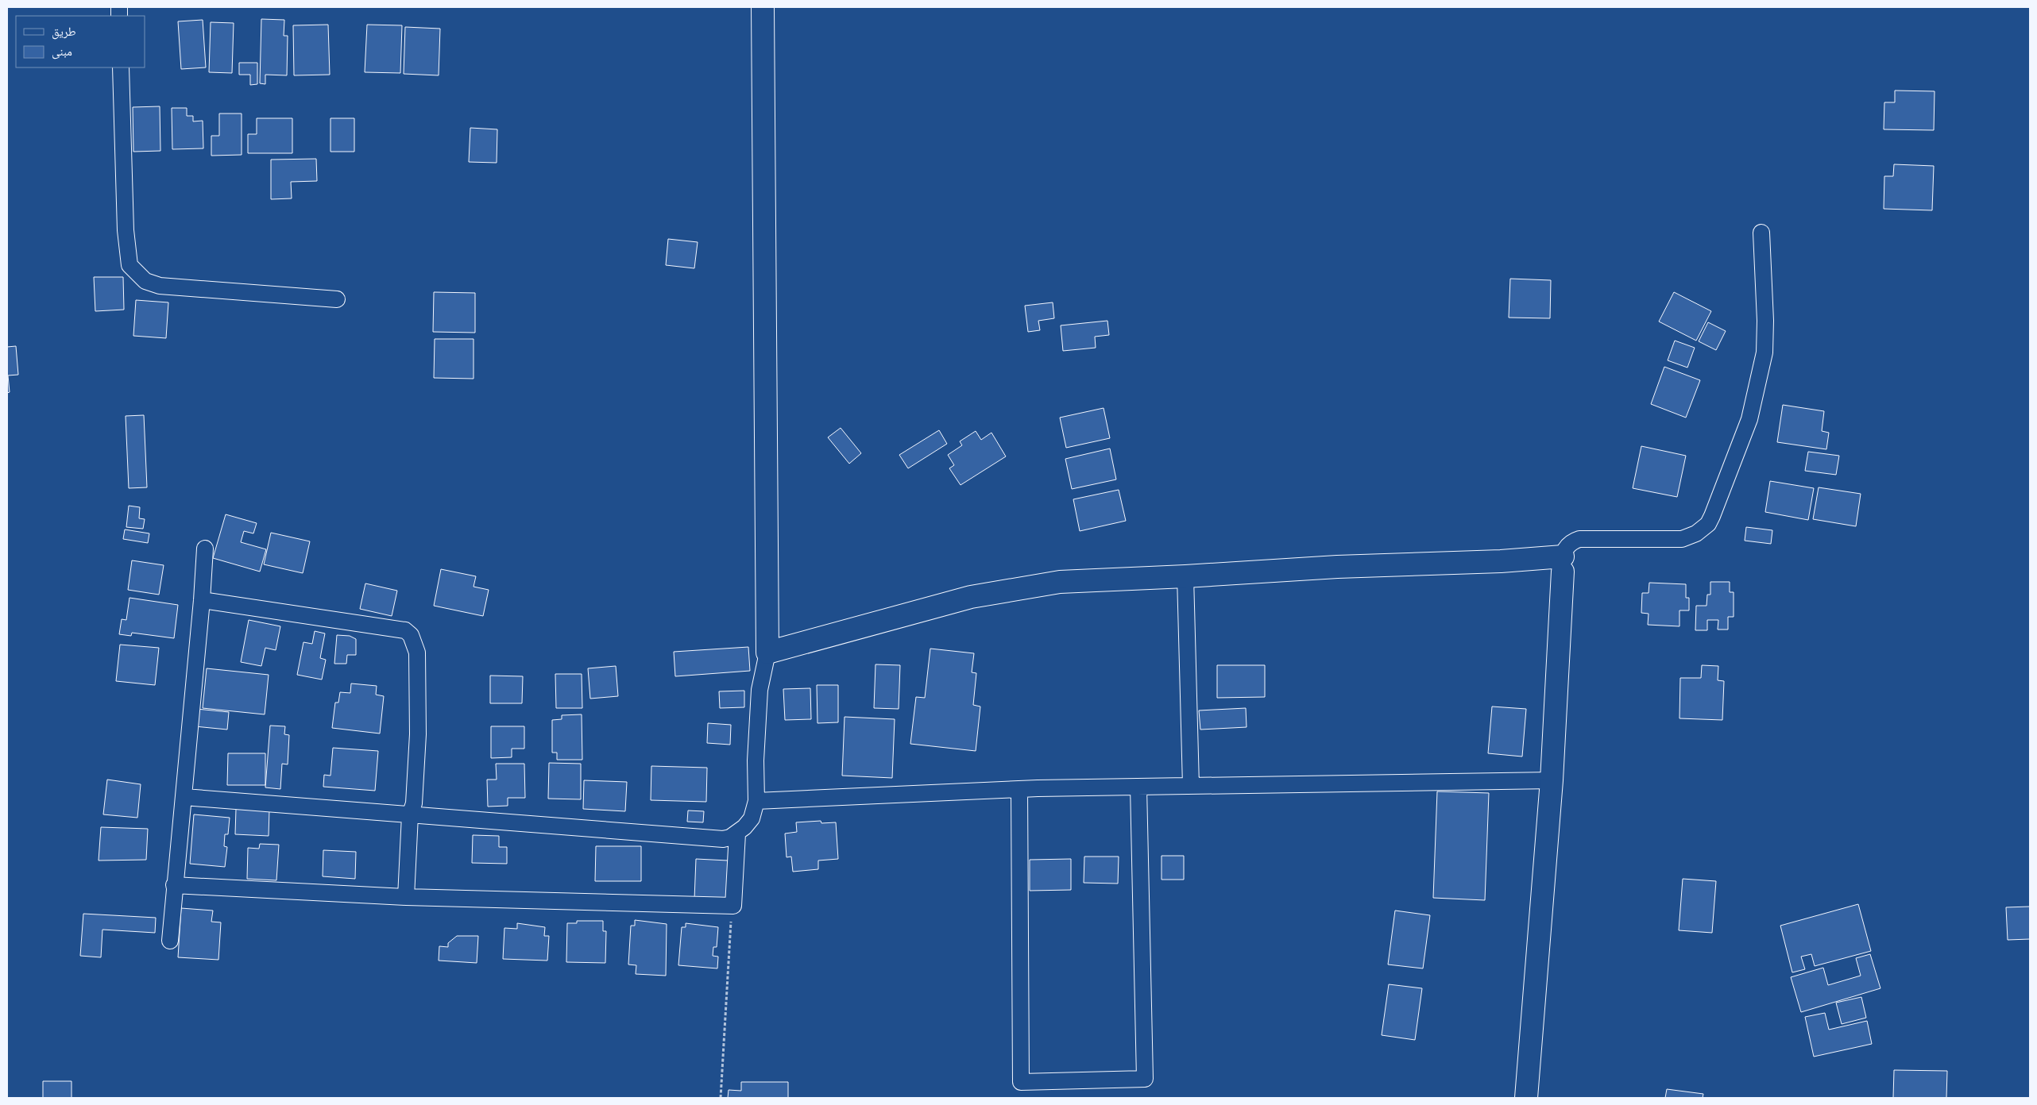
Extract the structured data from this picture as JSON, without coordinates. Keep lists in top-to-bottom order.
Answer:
{
  "legend": ["طريق", "مبنى"]
}
